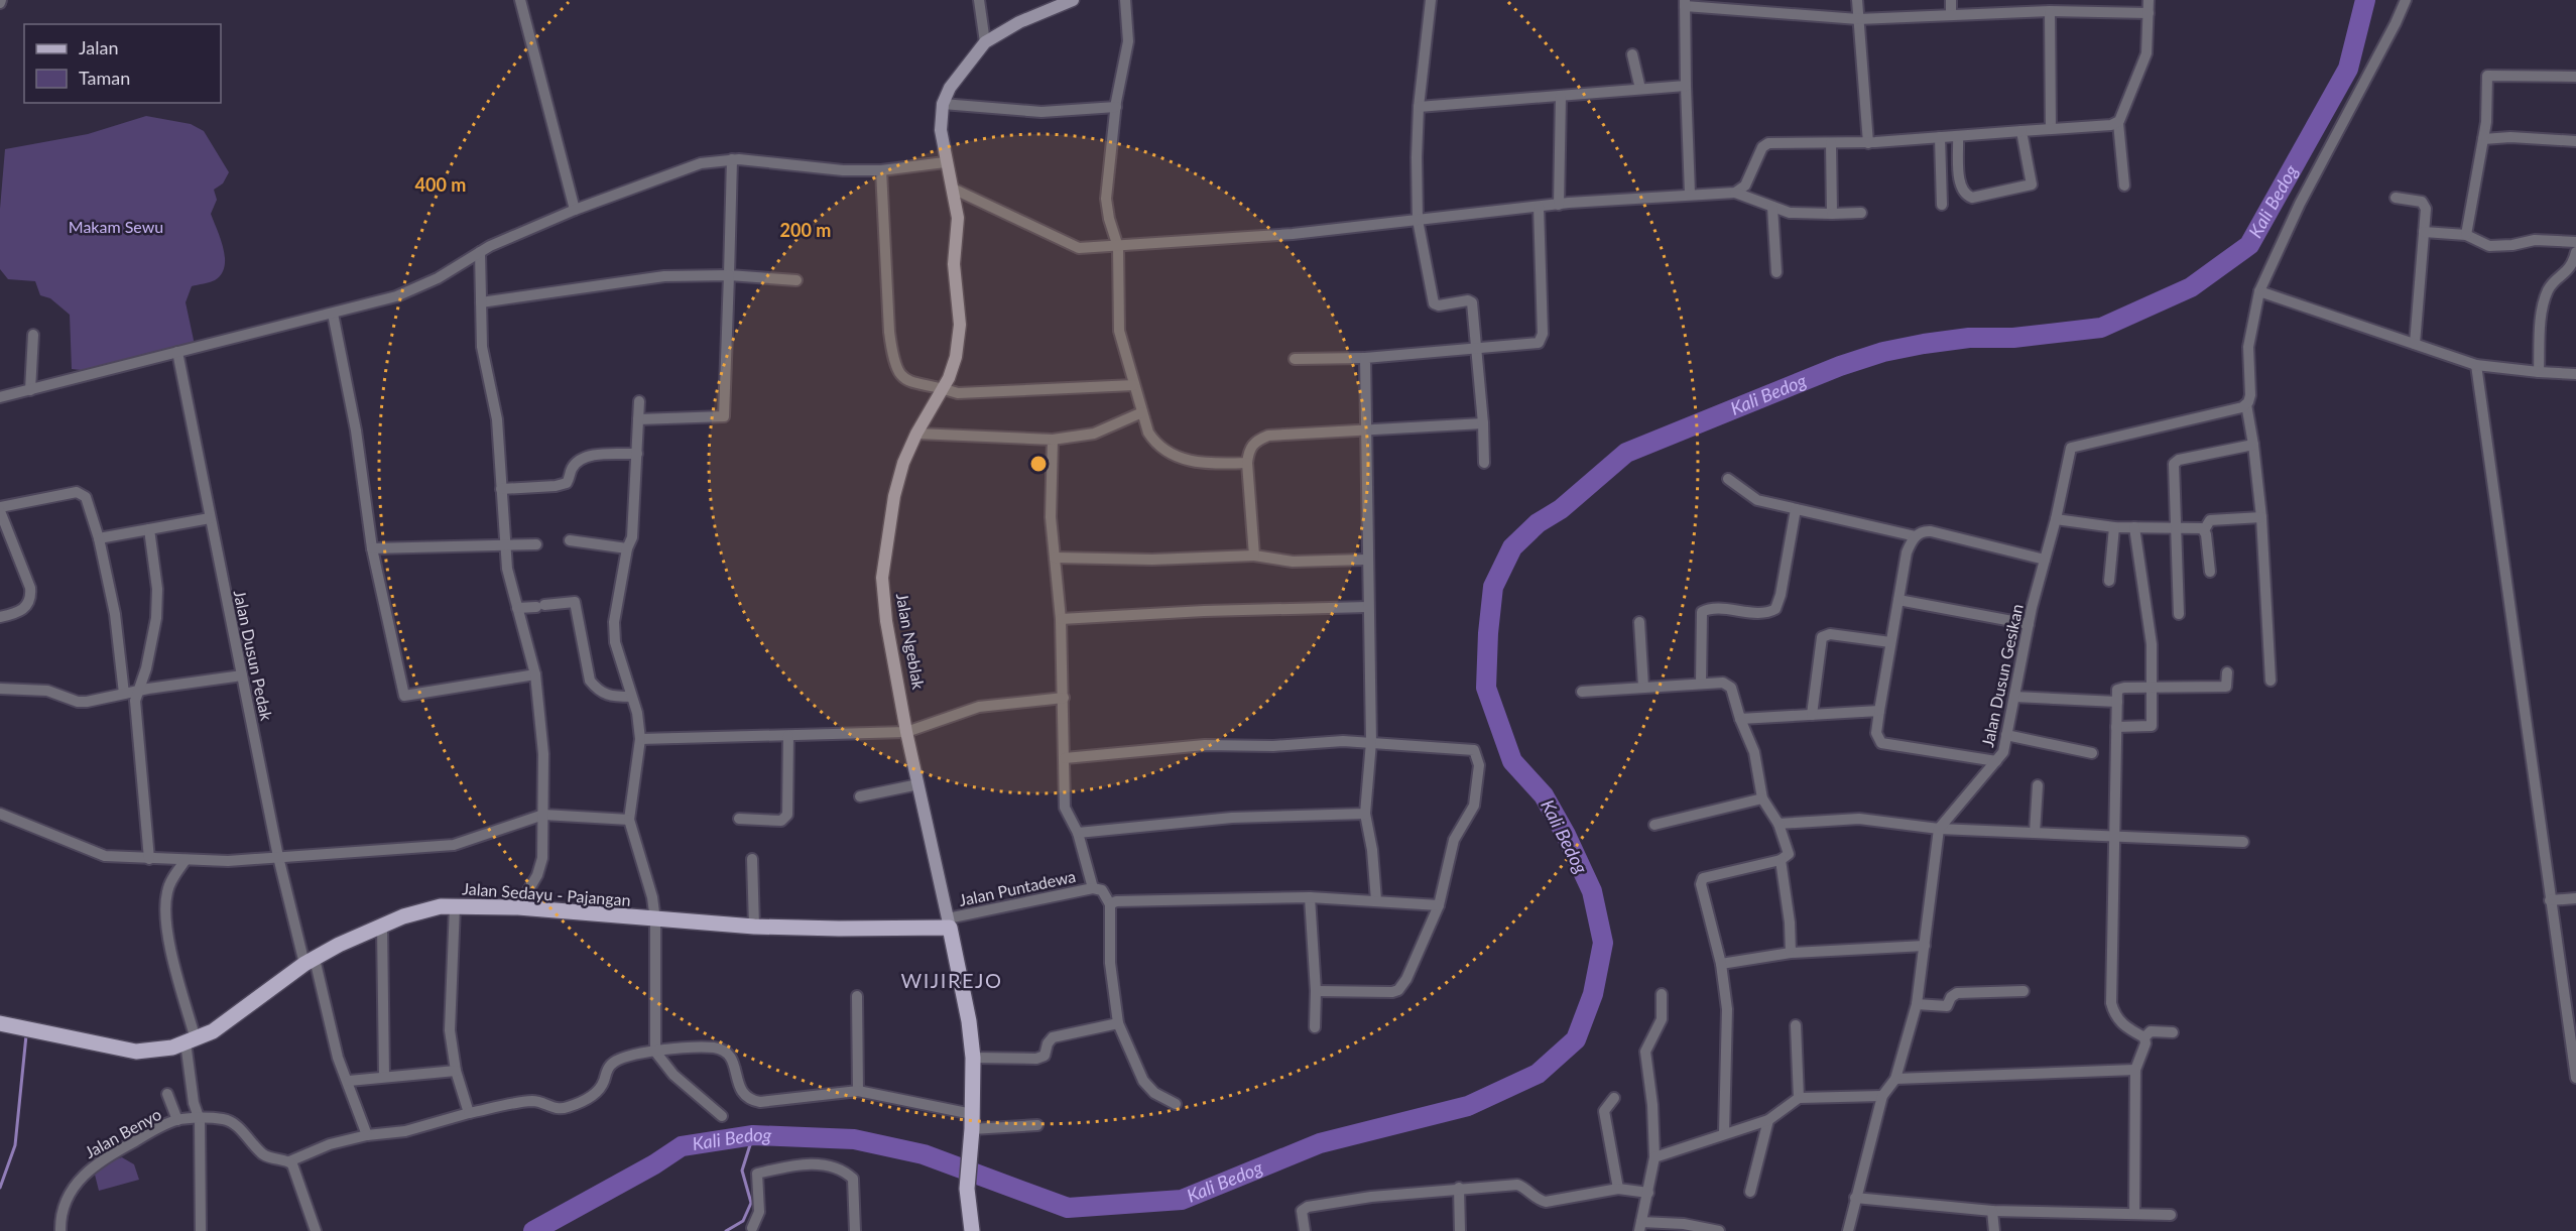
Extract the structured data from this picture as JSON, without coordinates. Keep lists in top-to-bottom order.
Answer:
{
  "streets": {
    "main road": ["Jalan Ngeblak", "Jalan Sedayu - Pajangan"],
    "street": [
      "Jalan Dusun Pedak",
      "Jalan Dusun Gesikan",
      "Jalan Puntadewa",
      "Jalan Benyo"
    ]
  },
  "crossings": [
    ["Jalan Ngeblak", "Jalan Puntadewa"],
    ["Jalan Ngeblak", "Jalan Sedayu - Pajangan"],
    ["Jalan Dusun Pedak", "Jalan Sedayu - Pajangan"],
    ["Jalan Puntadewa", "Jalan Sedayu - Pajangan"]
  ],
  "districts": ["WIJIREJO"],
  "water": ["Kali Bedog"],
  "parks": ["Makam Sewu"],
  "legend": ["Jalan", "Taman"],
  "rings": ["400 m", "200 m"]
}
